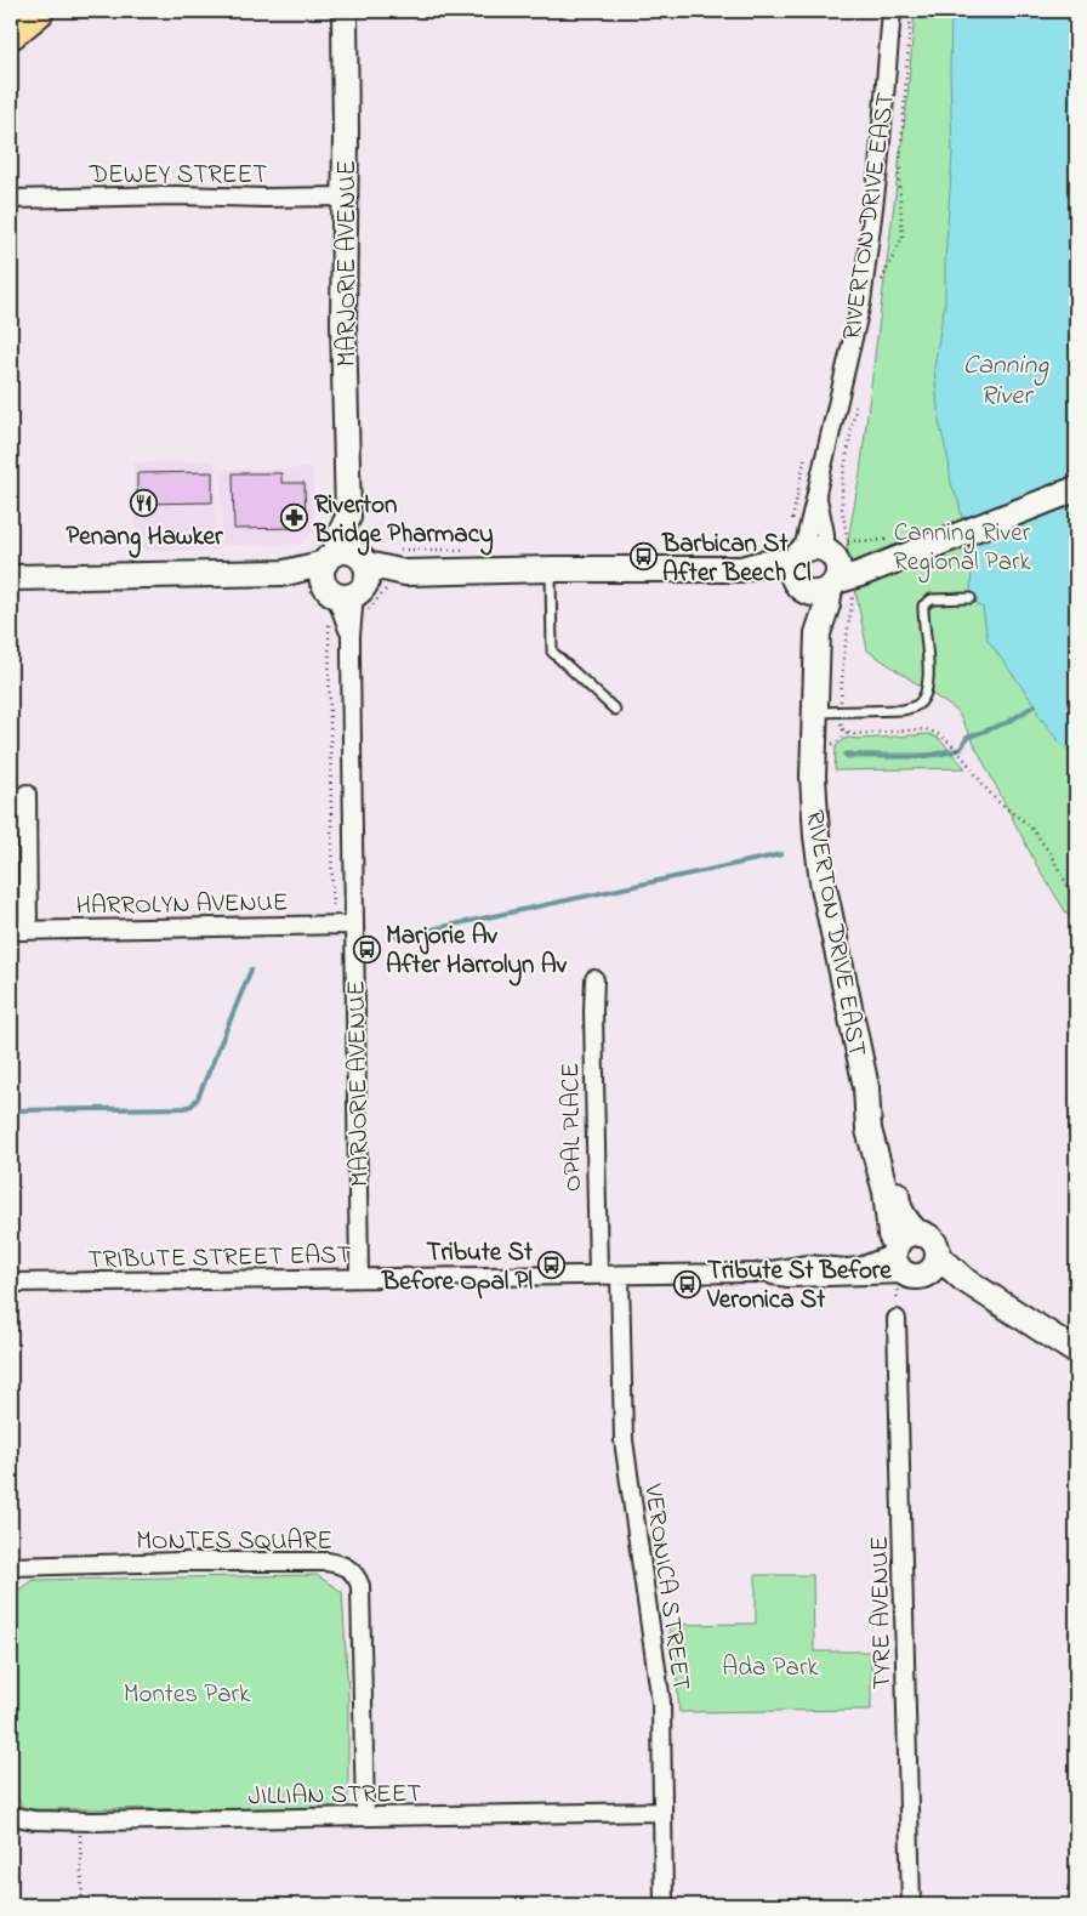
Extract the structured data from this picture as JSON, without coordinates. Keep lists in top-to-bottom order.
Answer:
{
  "streets": {
    "street": [
      "DEWEY STREET",
      "RIVERTON DRIVE EAST",
      "MARJORIE AVENUE",
      "HARROLYN AVENUE",
      "OPAL PLACE",
      "TRIBUTE STREET EAST",
      "MONTES SQUARE",
      "VERONICA STREET",
      "TYRE AVENUE",
      "JILLIAN STREET"
    ]
  },
  "crossings": [
    ["DEWEY STREET", "MARJORIE AVENUE"],
    ["RIVERTON DRIVE EAST", "TRIBUTE STREET EAST"],
    ["MARJORIE AVENUE", "HARROLYN AVENUE"],
    ["MARJORIE AVENUE", "TRIBUTE STREET EAST"],
    ["OPAL PLACE", "TRIBUTE STREET EAST"],
    ["TRIBUTE STREET EAST", "VERONICA STREET"],
    ["MONTES SQUARE", "JILLIAN STREET"],
    ["VERONICA STREET", "JILLIAN STREET"]
  ],
  "water": ["Canning River"],
  "parks": ["Canning River Regional Park", "Ada Park", "Montes Park"],
  "places": {
    "restaurant": ["Penang Hawker"],
    "pharmacy": ["Riverton Bridge Pharmacy"],
    "bus stop": [
      "Barbican St After Beech Cl",
      "Marjorie Av After Harrolyn Av",
      "Tribute St Before Opal Pl",
      "Tribute St Before Veronica St"
    ]
  }
}
